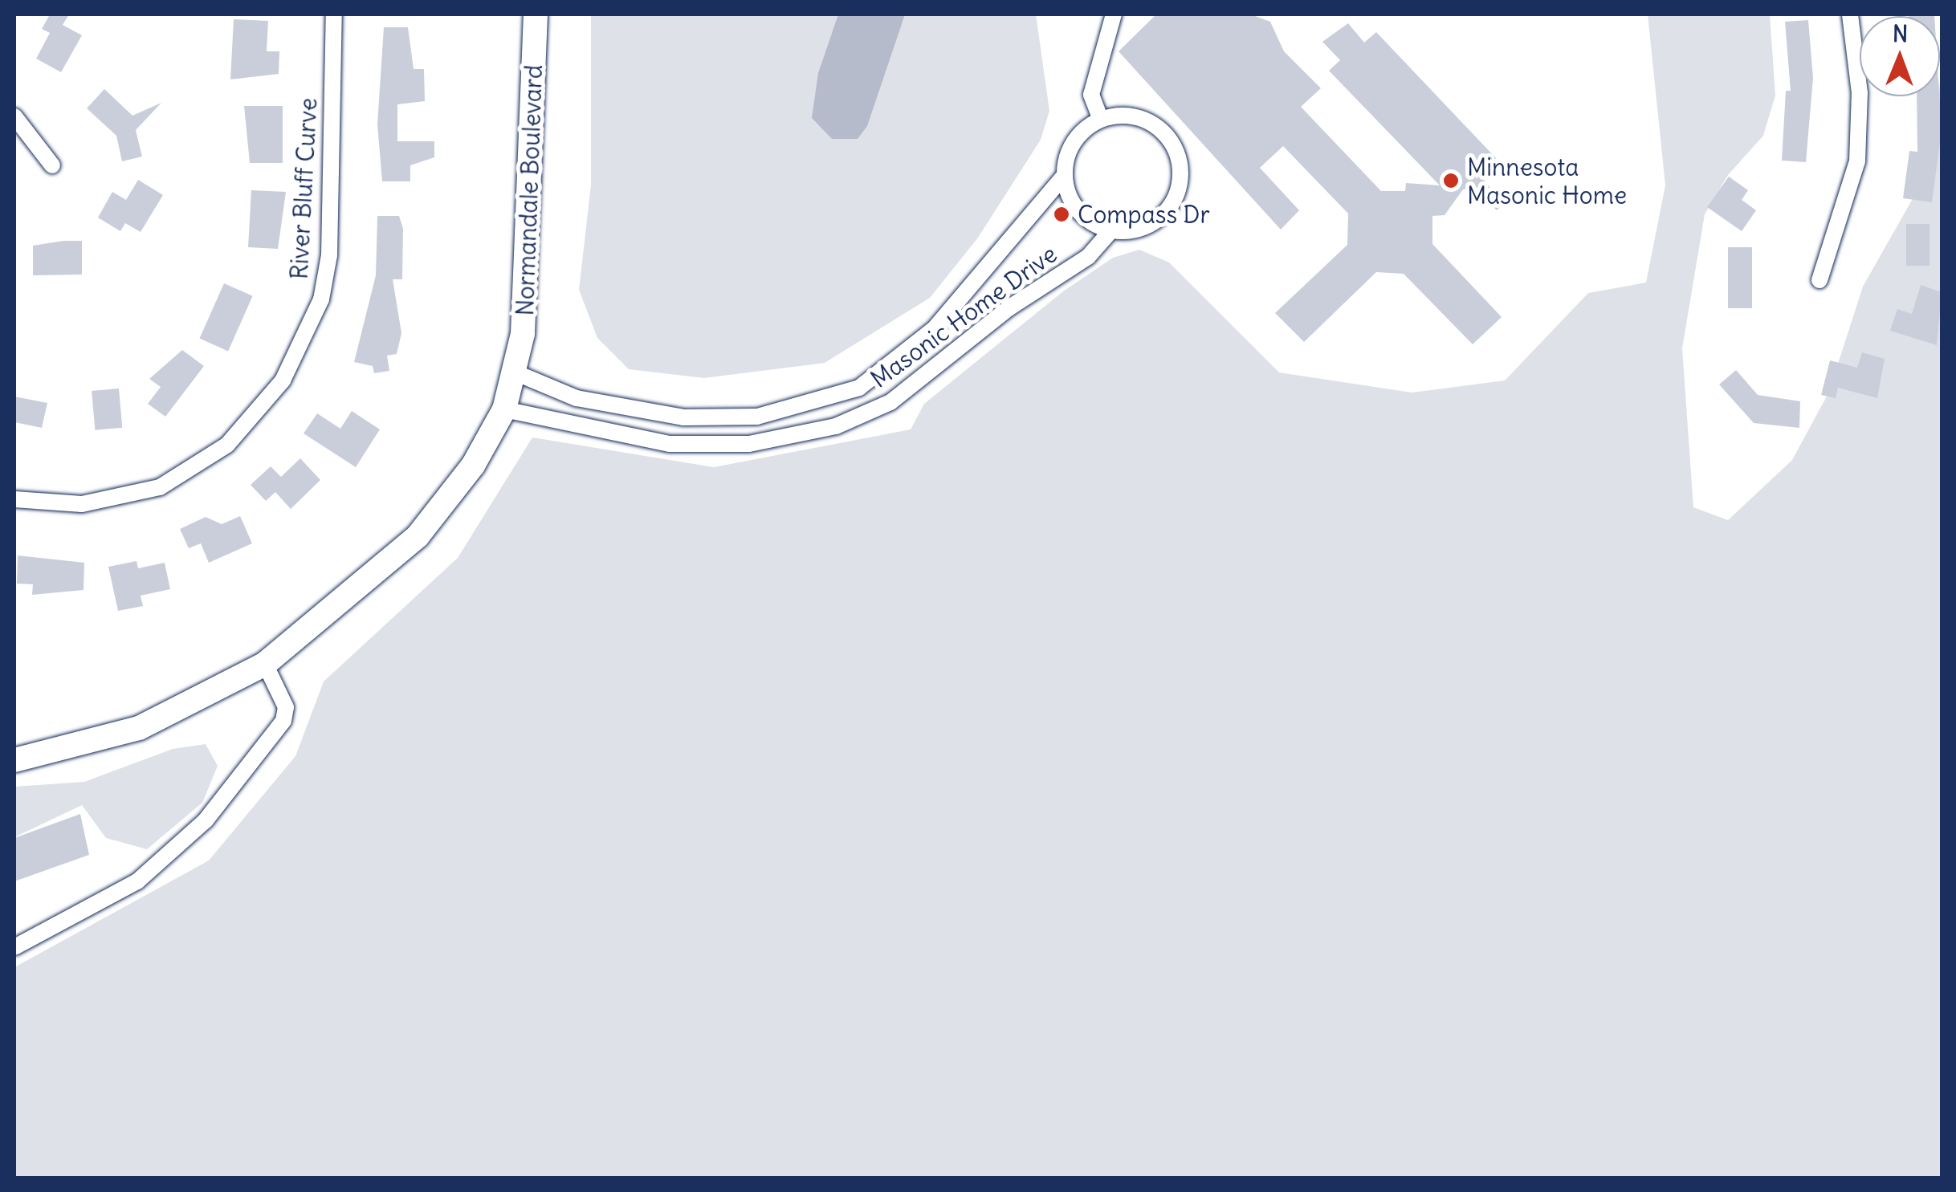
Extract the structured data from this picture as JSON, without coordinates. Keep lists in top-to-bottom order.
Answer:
{
  "streets": {
    "street": ["River Bluff Curve", "Normandale Boulevard", "Masonic Home Drive"]
  },
  "crossings": [
    ["Normandale Boulevard", "Masonic Home Drive"]
  ],
  "places": ["Minnesota Masonic Home", "Compass Dr"],
  "north": "top"
}
